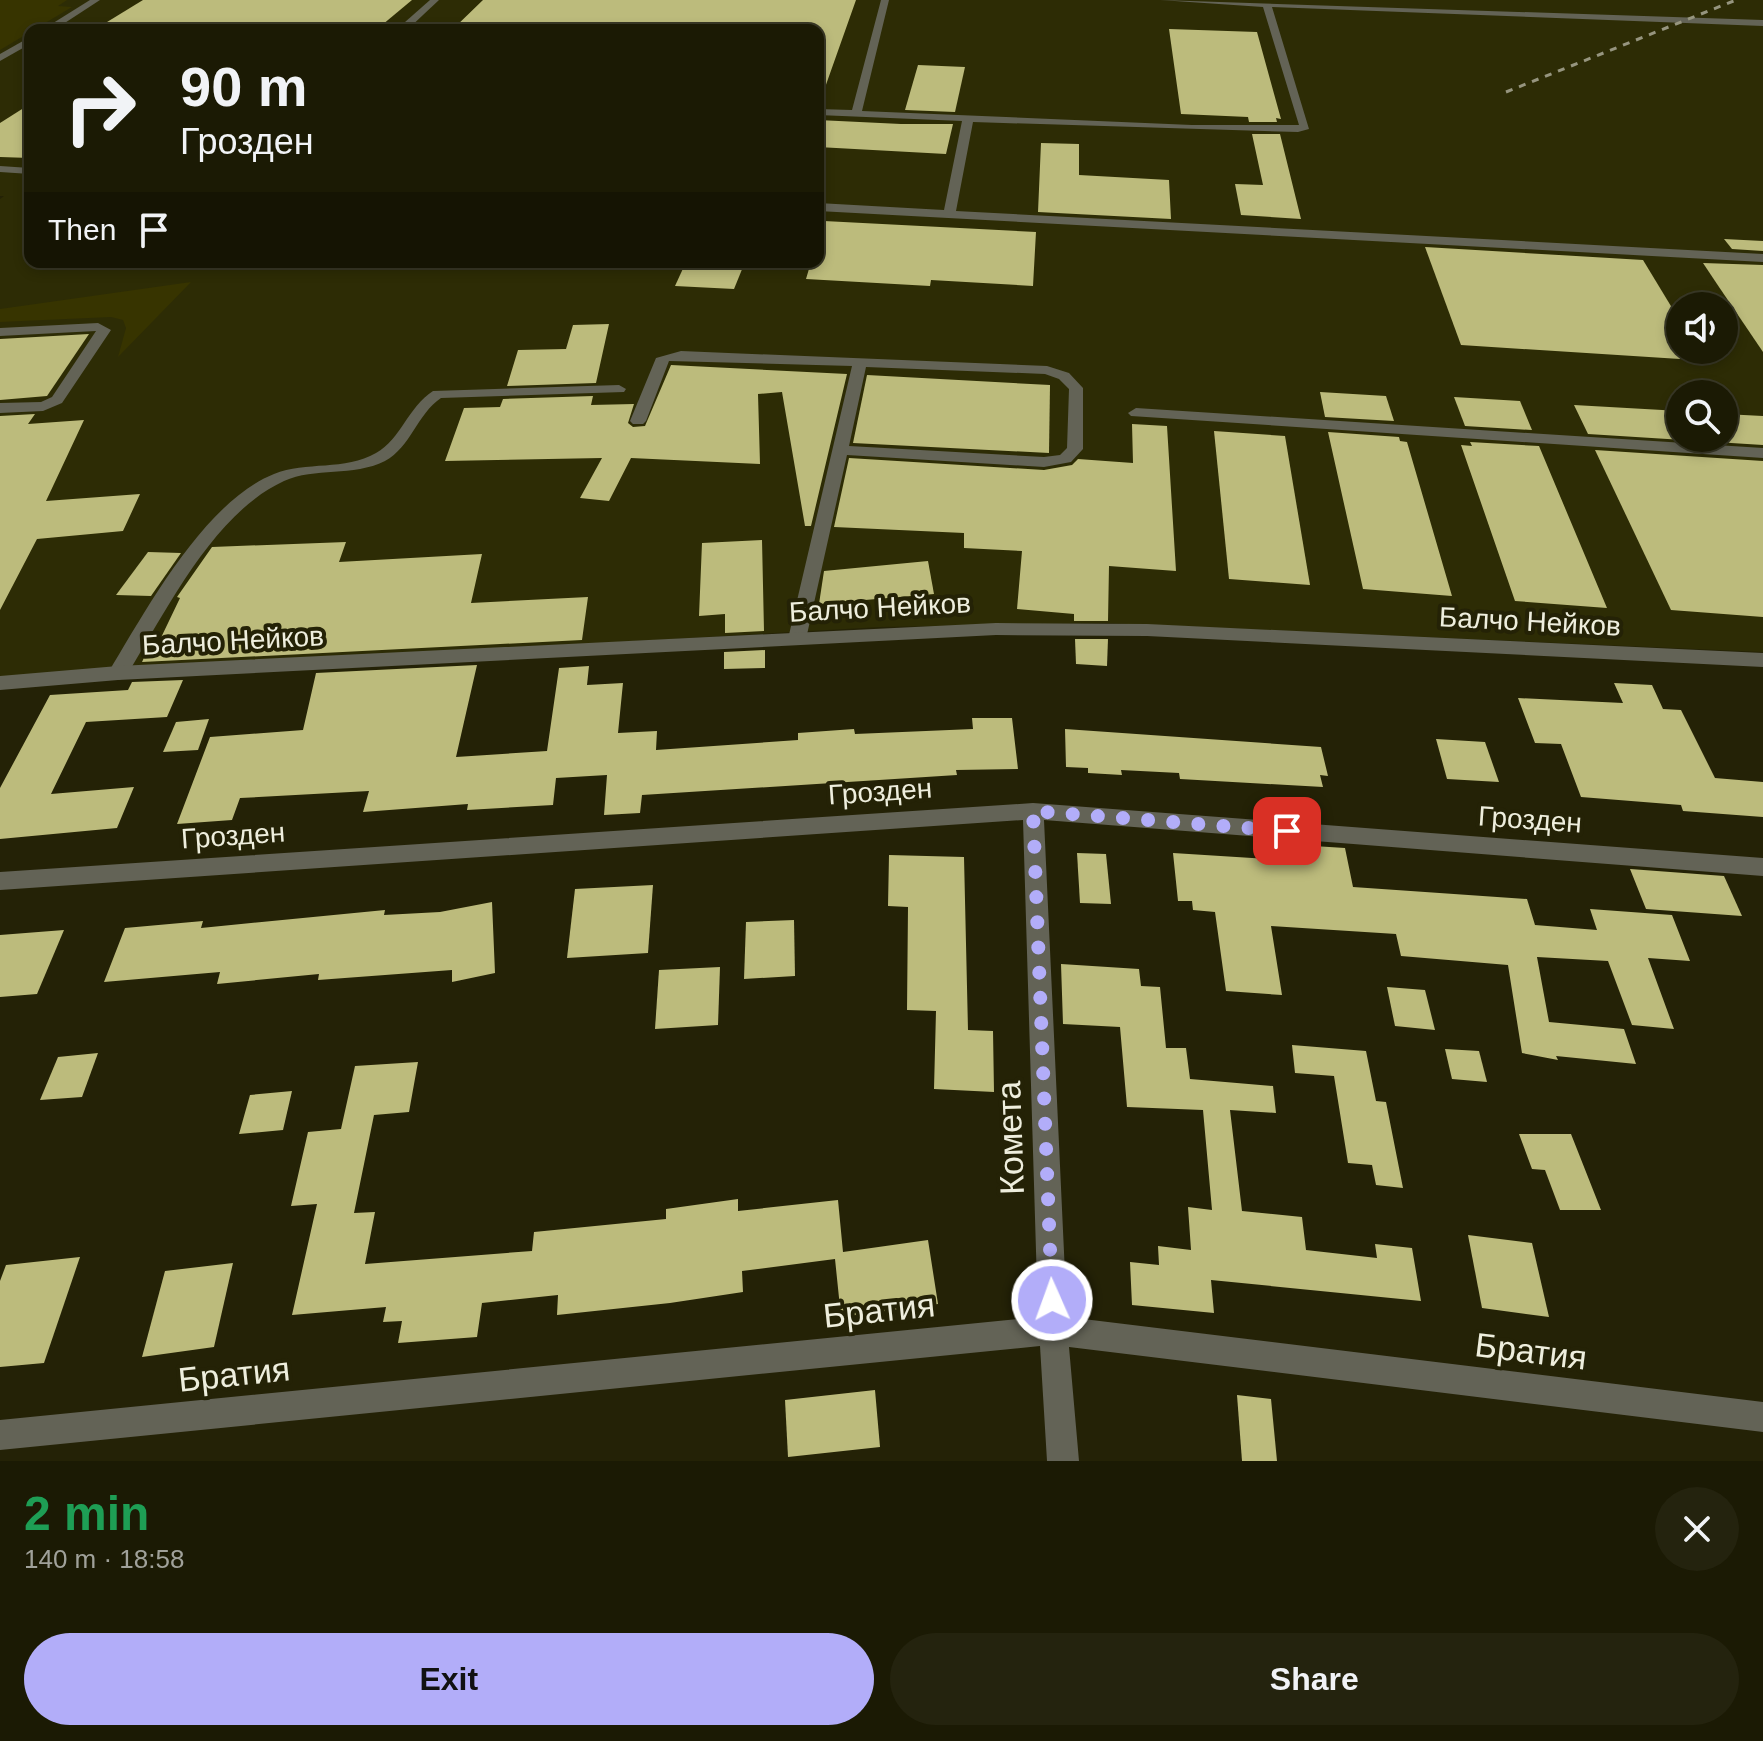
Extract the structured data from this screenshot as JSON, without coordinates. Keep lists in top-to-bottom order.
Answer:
{
  "streets": {
    "street": [
      "Балчо Нейков",
      "Грозден",
      "Комета",
      "Братия"
    ]
  },
  "crossings": [
    ["Грозден", "Комета"],
    ["Комета", "Братия"]
  ],
  "page": {
    "turn": ["90 m", "Грозден"],
    "then": "Then",
    "heading": ["2 min", "140 m · 18:58"],
    "buttons": ["Exit", "Share"]
  }
}
